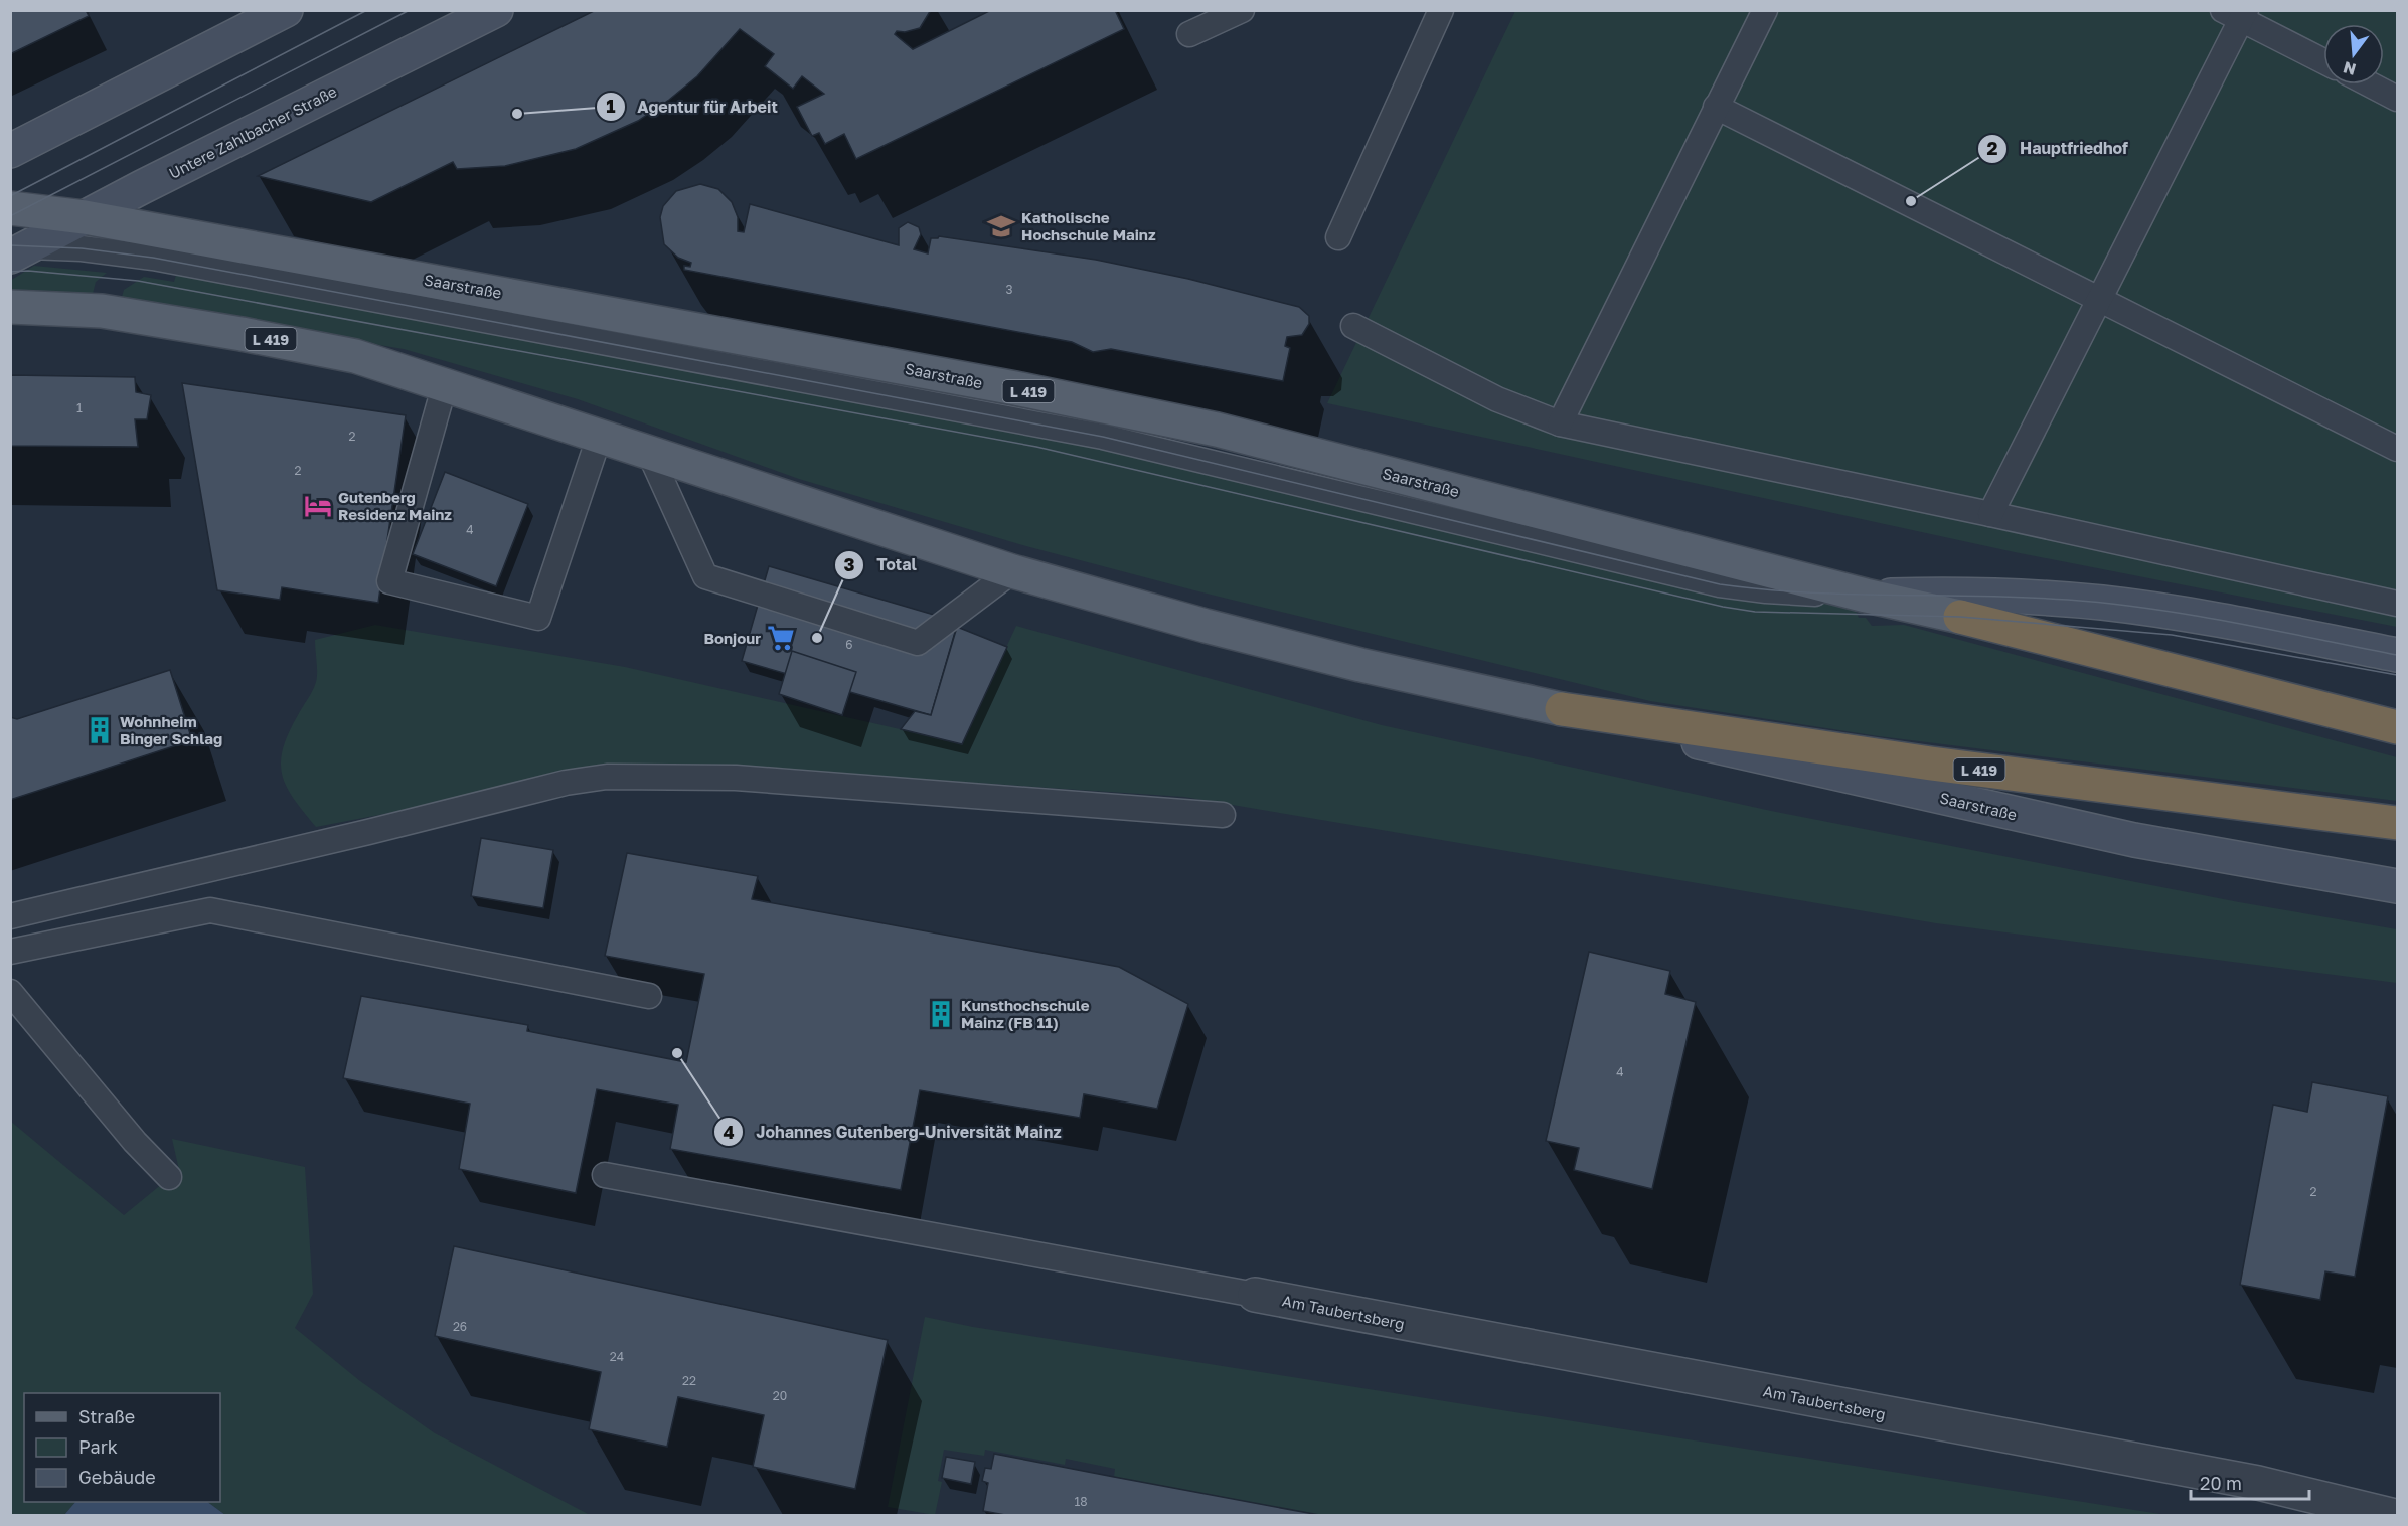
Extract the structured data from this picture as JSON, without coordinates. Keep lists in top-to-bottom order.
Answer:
{
  "streets": {
    "highway": ["Saarstraße", "L 419"],
    "main road": ["Untere Zahlbacher Straße"],
    "street": ["Am Taubertsberg"]
  },
  "crossings": [
    ["Untere Zahlbacher Straße", "Saarstraße"]
  ],
  "places": {
    "other": [
      "Agentur für Arbeit",
      "Hauptfriedhof",
      "Total",
      "Johannes Gutenberg-Universität Mainz"
    ],
    "school or university": ["Katholische Hochschule Mainz"],
    "hotel": ["Gutenberg Residenz Mainz"],
    "supermarket": ["Bonjour"],
    "building": ["Wohnheim Binger Schlag", "Kunsthochschule Mainz (FB 11)"]
  },
  "house_numbers": [
    "3",
    "1",
    "2",
    "2",
    "4",
    "6",
    "4",
    "2",
    "26",
    "24",
    "22",
    "20",
    "18"
  ],
  "legend": ["Straße", "Park", "Gebäude"],
  "scale_bar": "20 m",
  "north": "bottom"
}
